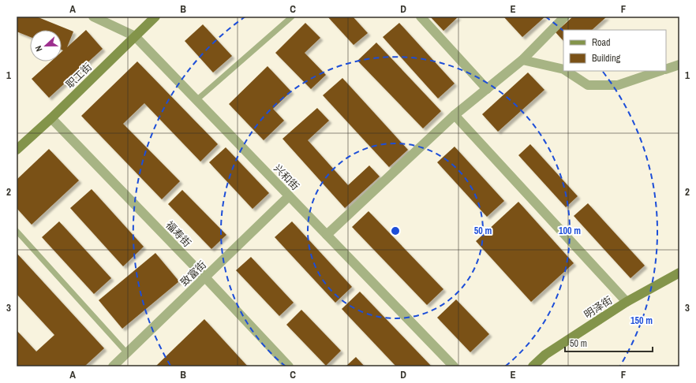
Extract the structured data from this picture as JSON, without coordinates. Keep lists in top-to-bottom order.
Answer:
{
  "streets": {
    "street": [
      "职工街",
      "兴和街",
      "福寿街",
      "致富街",
      "明泽街"
    ]
  },
  "crossings": [
    ["职工街", "兴和街"],
    ["职工街", "福寿街"],
    ["兴和街", "致富街"],
    ["福寿街", "致富街"]
  ],
  "legend": ["Road", "Building"],
  "scale_bar": "50 m",
  "north": "left",
  "grid": {
    "columns": [
      "A",
      "B",
      "C",
      "D",
      "E",
      "F"
    ],
    "rows": ["1", "2", "3"]
  },
  "rings": ["50 m", "100 m", "150 m"]
}
